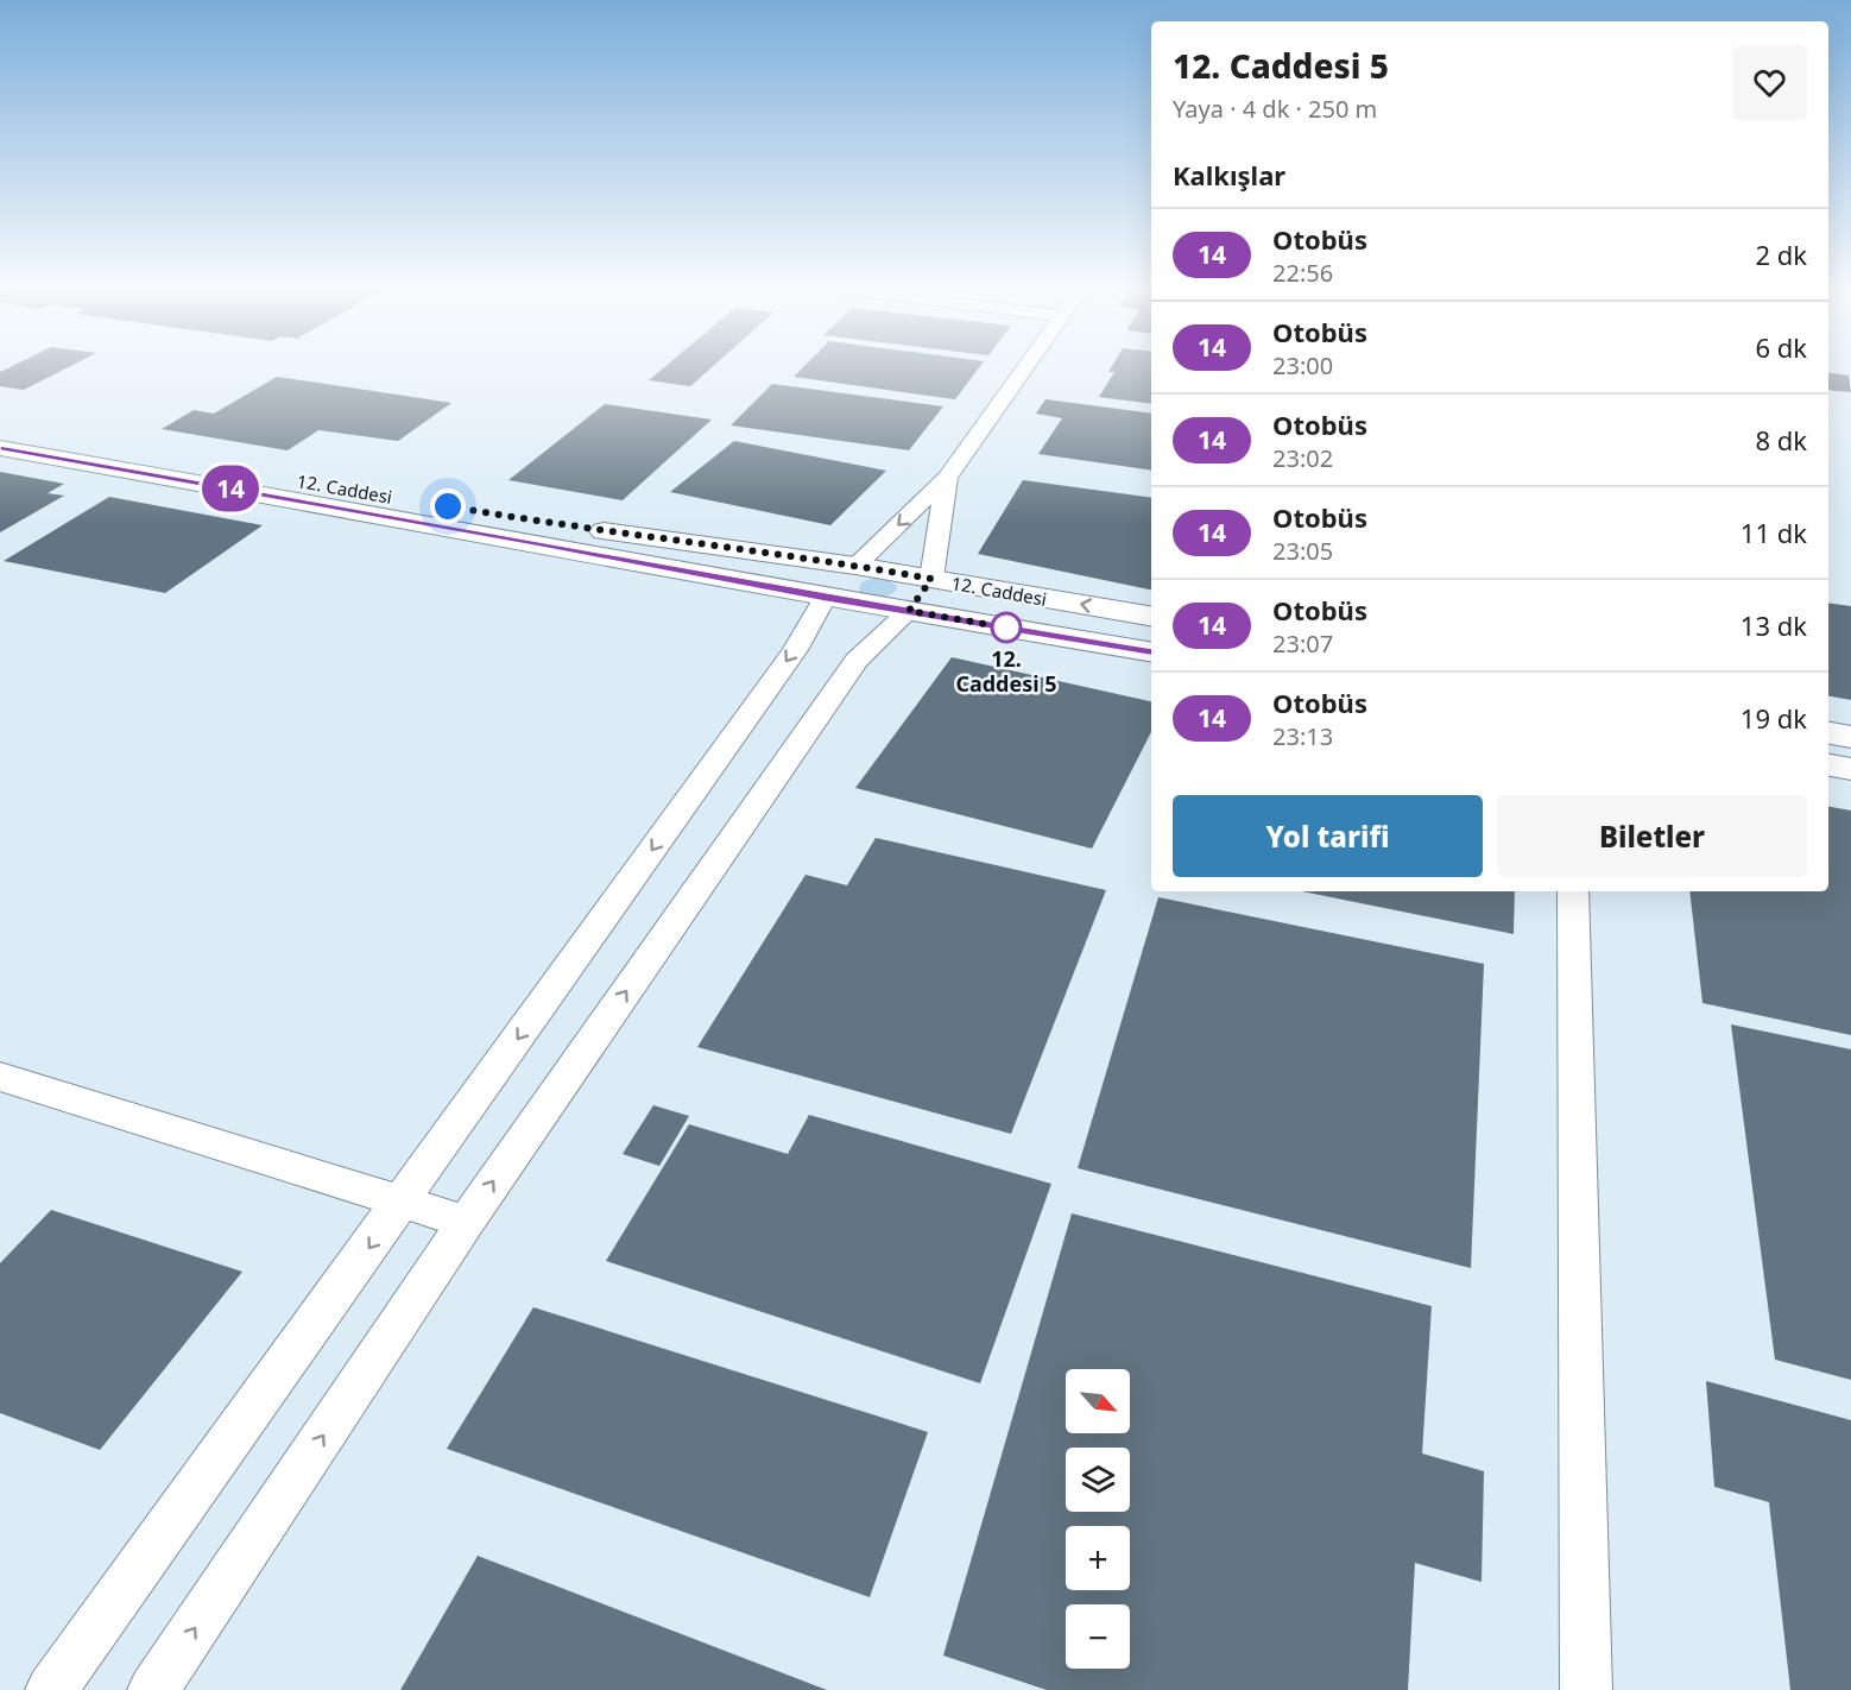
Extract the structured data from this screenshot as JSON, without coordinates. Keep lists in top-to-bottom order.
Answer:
{
  "streets": {
    "street": ["12. Caddesi"]
  },
  "places": ["12. Caddesi 5"],
  "lines": ["bus line 14"],
  "north": "bottom right",
  "page": {
    "on_map": "14",
    "heading": [
      ["12. Caddesi 5", "Yaya · 4 dk · 250 m"],
      "Kalkışlar"
    ],
    "list": [
      {
        "mark": "14",
        "name": "Otobüs",
        "note": "22:56",
        "value": "2 dk"
      },
      {
        "mark": "14",
        "name": "Otobüs",
        "note": "23:00",
        "value": "6 dk"
      },
      {
        "mark": "14",
        "name": "Otobüs",
        "note": "23:02",
        "value": "8 dk"
      },
      {
        "mark": "14",
        "name": "Otobüs",
        "note": "23:05",
        "value": "11 dk"
      },
      {
        "mark": "14",
        "name": "Otobüs",
        "note": "23:07",
        "value": "13 dk"
      },
      {
        "mark": "14",
        "name": "Otobüs",
        "note": "23:13",
        "value": "19 dk"
      }
    ],
    "buttons": ["Yol tarifi", "Biletler"],
    "map_buttons": ["+", "−"]
  }
}
